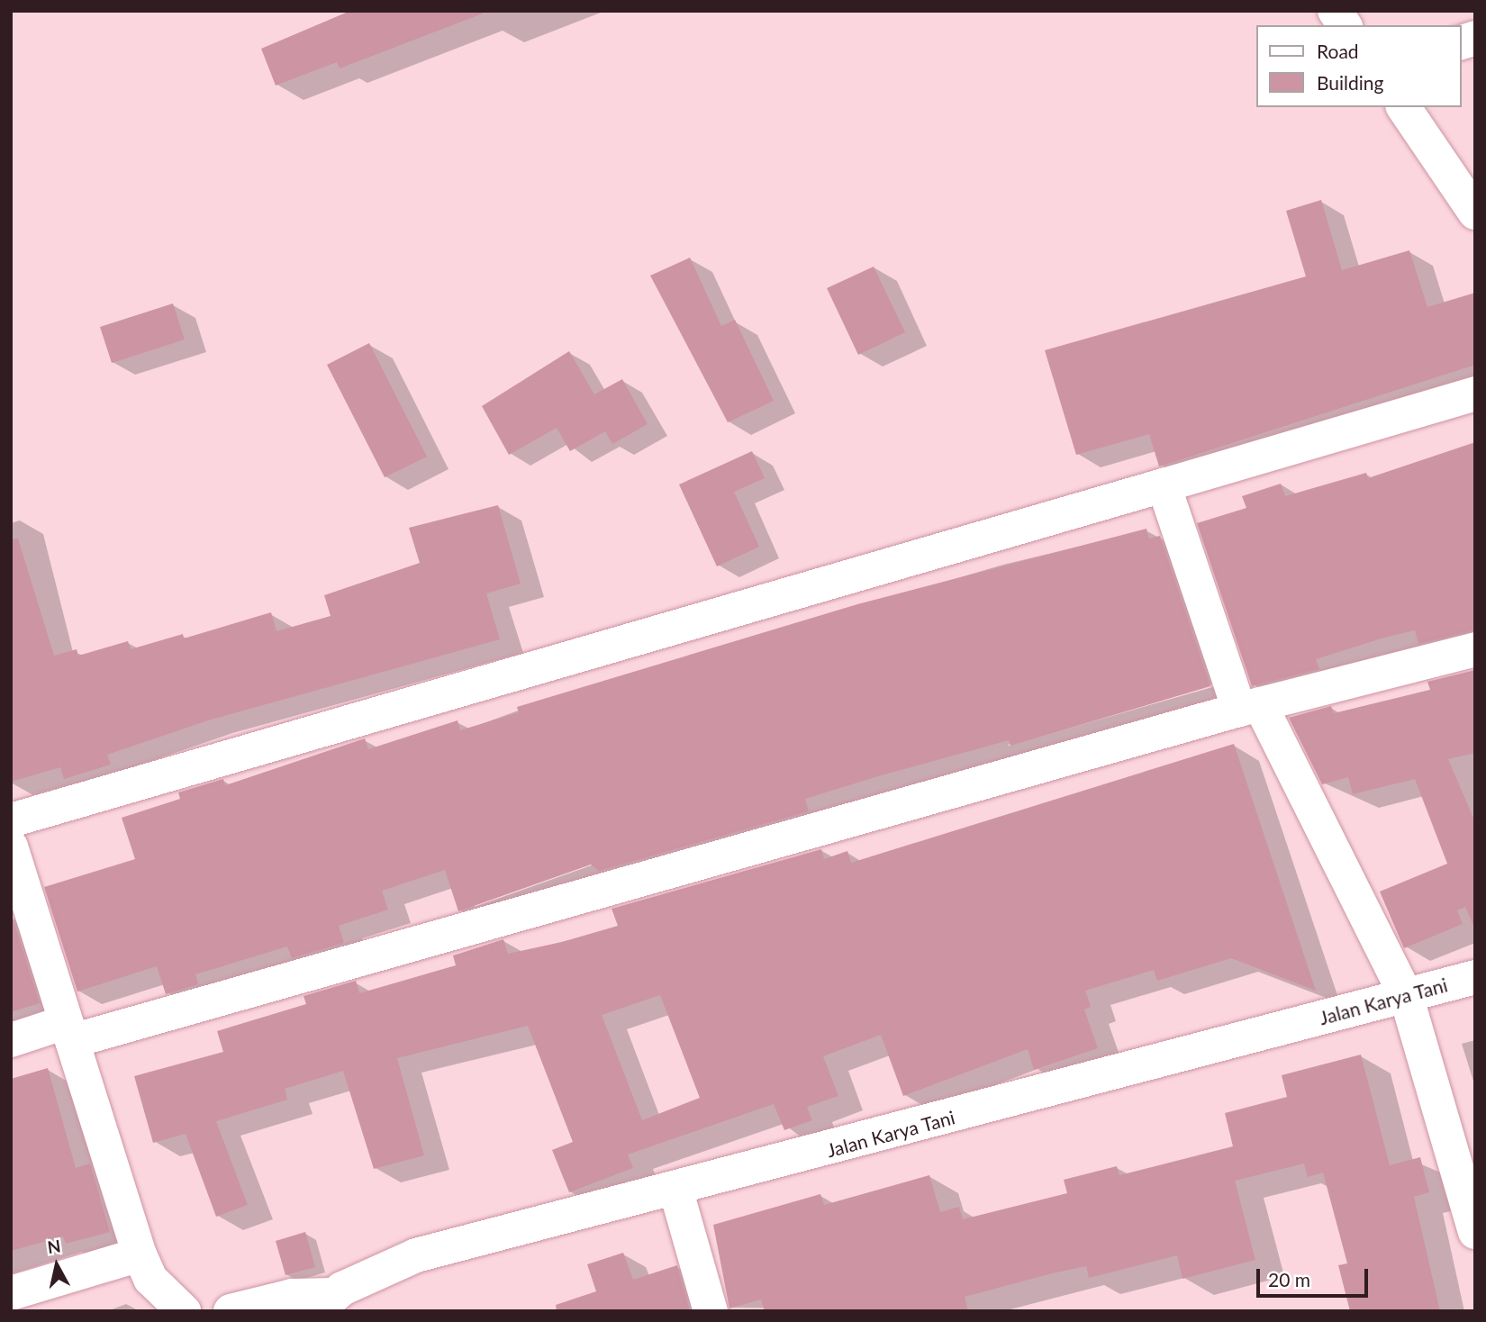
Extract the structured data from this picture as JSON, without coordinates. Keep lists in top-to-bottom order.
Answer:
{
  "streets": {
    "street": ["Jalan Karya Tani"]
  },
  "legend": ["Road", "Building"],
  "scale_bar": "20 m",
  "north": "top"
}
